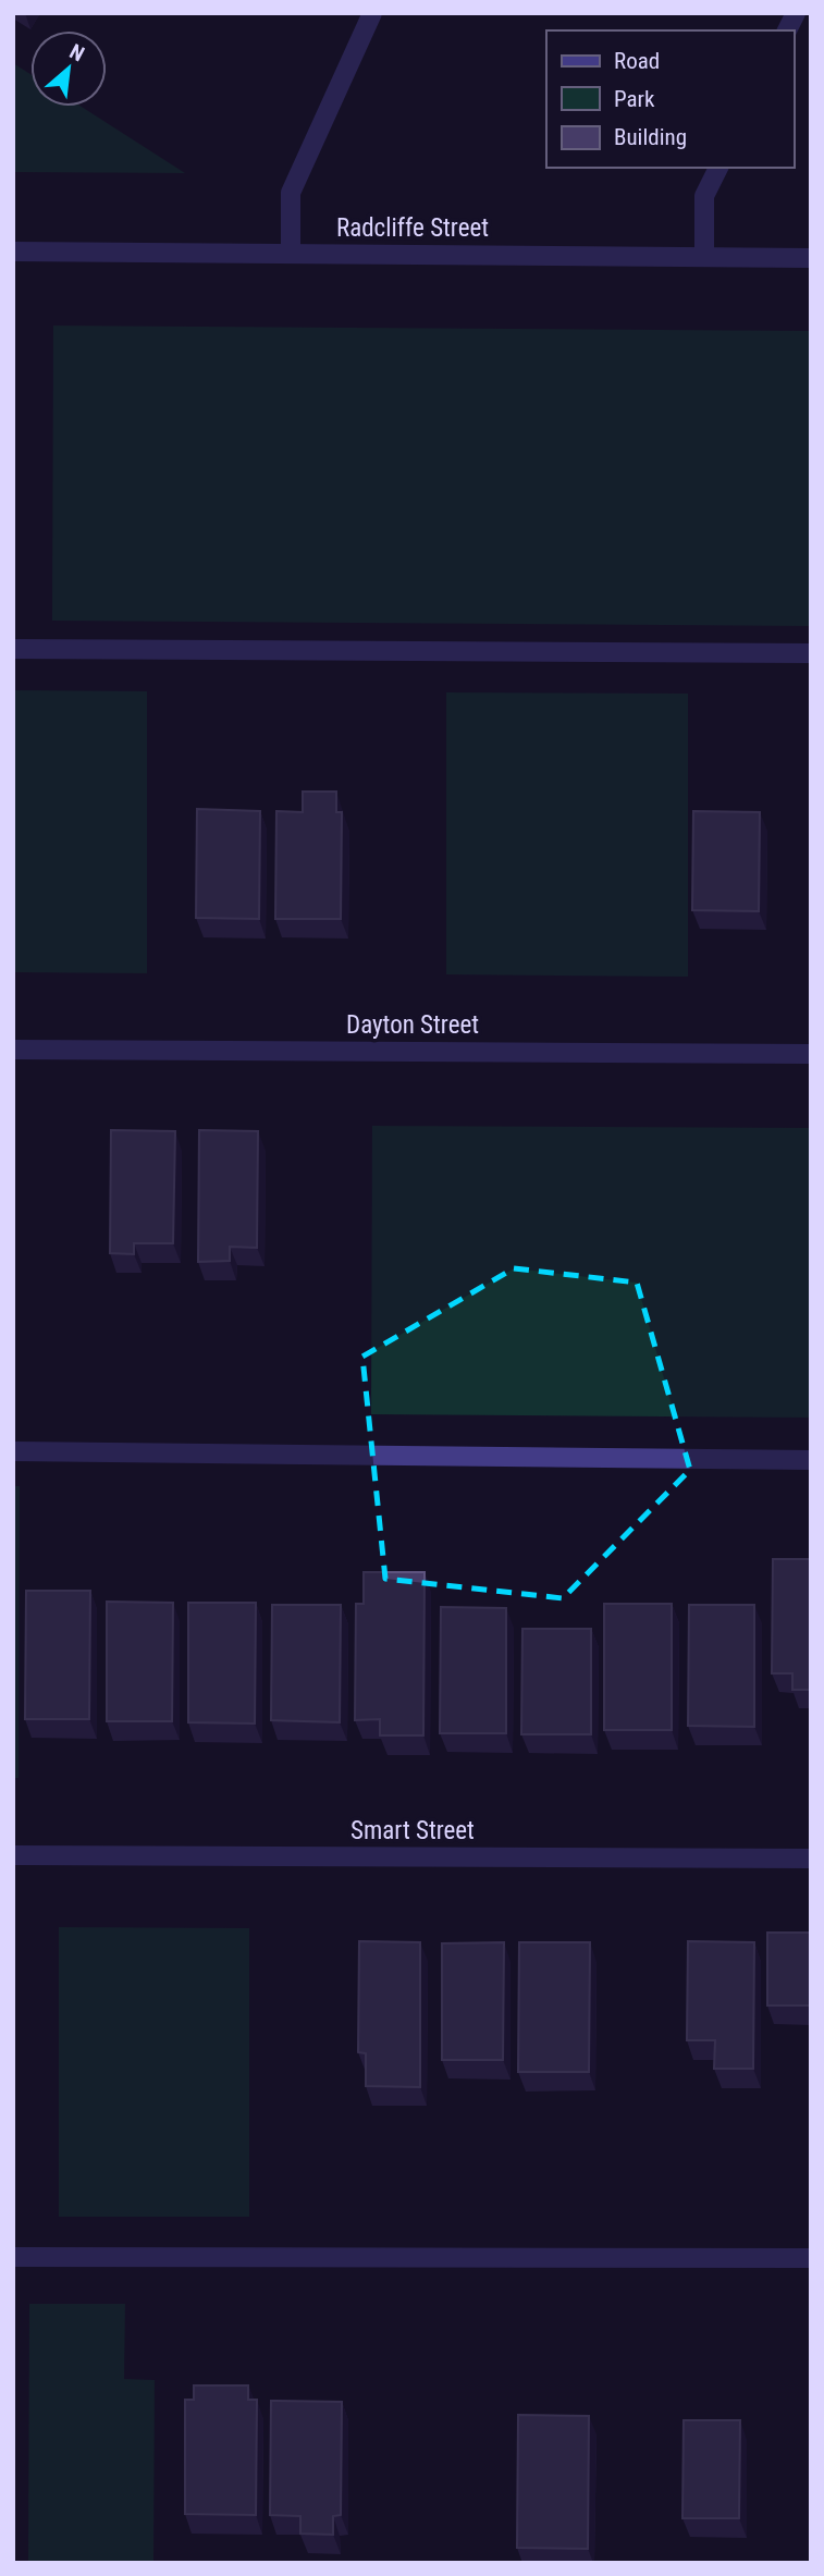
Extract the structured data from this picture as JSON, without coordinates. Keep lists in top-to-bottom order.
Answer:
{
  "streets": {
    "street": ["Radcliffe Street", "Dayton Street", "Smart Street"]
  },
  "legend": ["Road", "Park", "Building"],
  "north": "top right"
}
